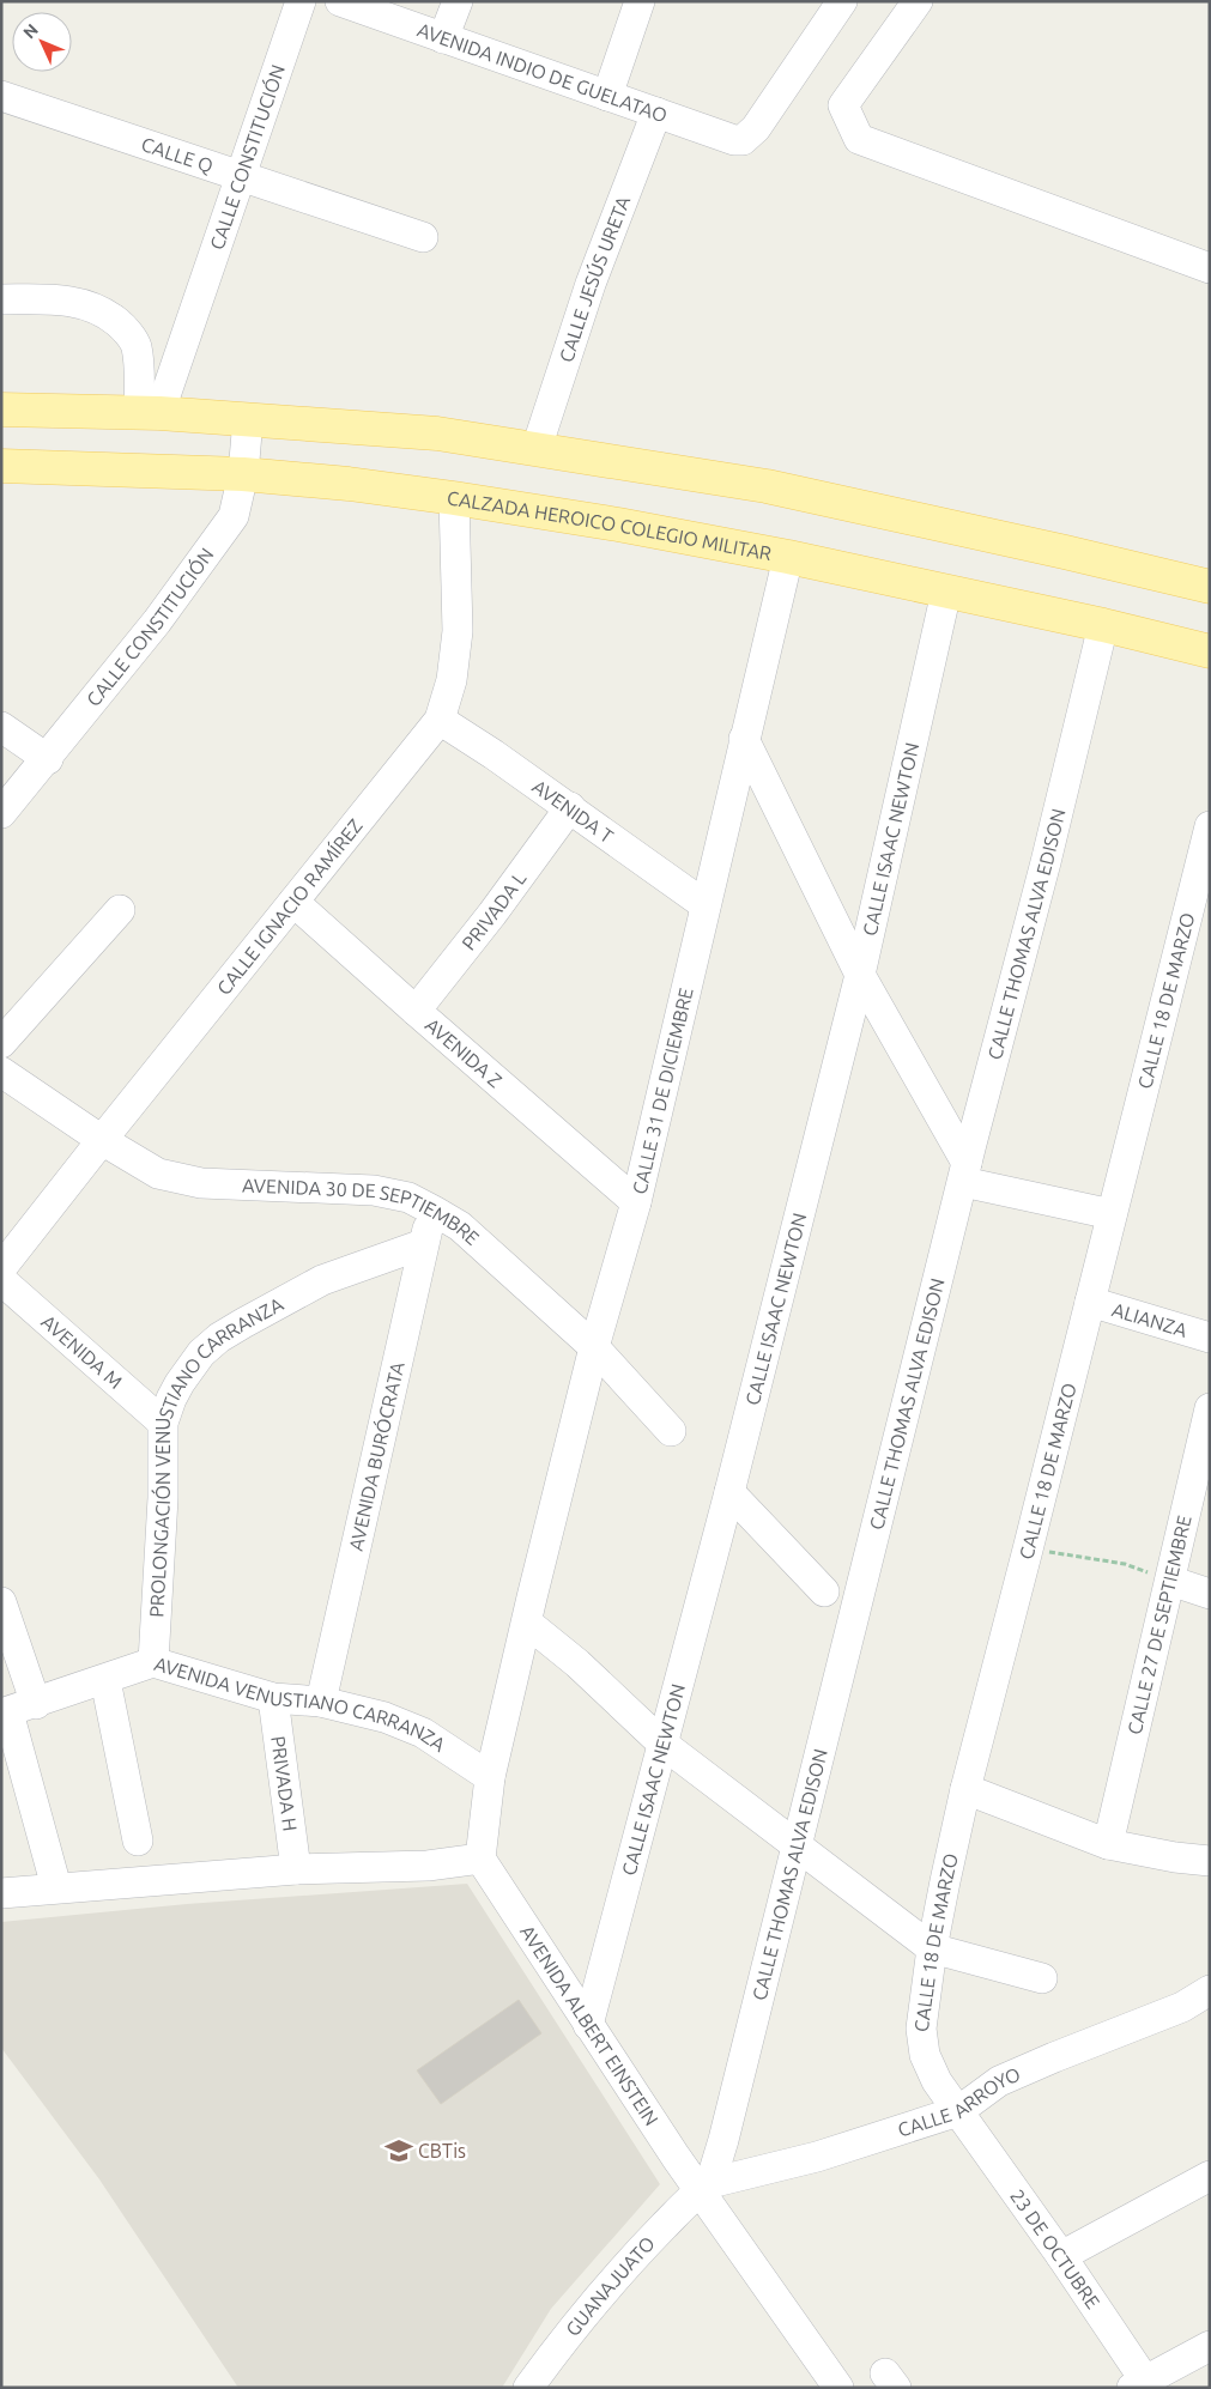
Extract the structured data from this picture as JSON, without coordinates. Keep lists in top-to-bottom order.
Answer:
{
  "streets": {
    "main road": ["CALZADA HEROICO COLEGIO MILITAR"],
    "street": [
      "AVENIDA INDIO DE GUELATAO",
      "CALLE Q",
      "CALLE CONSTITUCIÓN",
      "CALLE JESÚS URETA",
      "AVENIDA T",
      "CALLE ISAAC NEWTON",
      "CALLE IGNACIO RAMÍREZ",
      "PRIVADA L",
      "CALLE THOMAS ALVA EDISON",
      "CALLE 18 DE MARZO",
      "AVENIDA Z",
      "CALLE 31 DE DICIEMBRE",
      "AVENIDA 30 DE SEPTIEMBRE",
      "ALIANZA",
      "AVENIDA M",
      "AVENIDA BURÓCRATA",
      "PROLONGACIÓN VENUSTIANO CARRANZA",
      "CALLE 27 DE SEPTIEMBRE",
      "AVENIDA VENUSTIANO CARRANZA",
      "PRIVADA H",
      "AVENIDA ALBERT EINSTEIN",
      "CALLE ARROYO",
      "23 DE OCTUBRE",
      "GUANAJUATO"
    ]
  },
  "crossings": [
    ["AVENIDA INDIO DE GUELATAO", "CALLE JESÚS URETA"],
    ["CALLE Q", "CALLE CONSTITUCIÓN"],
    ["CALLE CONSTITUCIÓN", "CALZADA HEROICO COLEGIO MILITAR"],
    ["CALZADA HEROICO COLEGIO MILITAR", "CALLE ISAAC NEWTON"],
    ["CALZADA HEROICO COLEGIO MILITAR", "CALLE IGNACIO RAMÍREZ"],
    ["CALZADA HEROICO COLEGIO MILITAR", "CALLE THOMAS ALVA EDISON"],
    ["CALZADA HEROICO COLEGIO MILITAR", "CALLE 31 DE DICIEMBRE"],
    ["AVENIDA T", "CALLE IGNACIO RAMÍREZ"],
    ["AVENIDA T", "PRIVADA L"],
    ["AVENIDA T", "CALLE 31 DE DICIEMBRE"],
    ["CALLE ISAAC NEWTON", "AVENIDA ALBERT EINSTEIN"],
    ["CALLE IGNACIO RAMÍREZ", "AVENIDA Z"],
    ["CALLE IGNACIO RAMÍREZ", "AVENIDA 30 DE SEPTIEMBRE"],
    ["PRIVADA L", "AVENIDA Z"],
    ["CALLE THOMAS ALVA EDISON", "AVENIDA ALBERT EINSTEIN"],
    ["CALLE THOMAS ALVA EDISON", "CALLE ARROYO"],
    ["CALLE THOMAS ALVA EDISON", "GUANAJUATO"],
    ["CALLE 18 DE MARZO", "ALIANZA"],
    ["CALLE 18 DE MARZO", "CALLE ARROYO"],
    ["CALLE 18 DE MARZO", "23 DE OCTUBRE"],
    ["AVENIDA Z", "CALLE 31 DE DICIEMBRE"],
    ["CALLE 31 DE DICIEMBRE", "AVENIDA 30 DE SEPTIEMBRE"],
    ["AVENIDA 30 DE SEPTIEMBRE", "AVENIDA BURÓCRATA"],
    ["AVENIDA M", "PROLONGACIÓN VENUSTIANO CARRANZA"],
    ["AVENIDA BURÓCRATA", "PROLONGACIÓN VENUSTIANO CARRANZA"],
    ["AVENIDA BURÓCRATA", "AVENIDA VENUSTIANO CARRANZA"],
    ["PROLONGACIÓN VENUSTIANO CARRANZA", "AVENIDA VENUSTIANO CARRANZA"],
    ["AVENIDA VENUSTIANO CARRANZA", "PRIVADA H"],
    ["AVENIDA ALBERT EINSTEIN", "CALLE ARROYO"],
    ["AVENIDA ALBERT EINSTEIN", "GUANAJUATO"],
    ["CALLE ARROYO", "23 DE OCTUBRE"],
    ["CALLE ARROYO", "GUANAJUATO"]
  ],
  "places": {
    "school or university": ["CBTis"]
  },
  "north": "top left"
}
